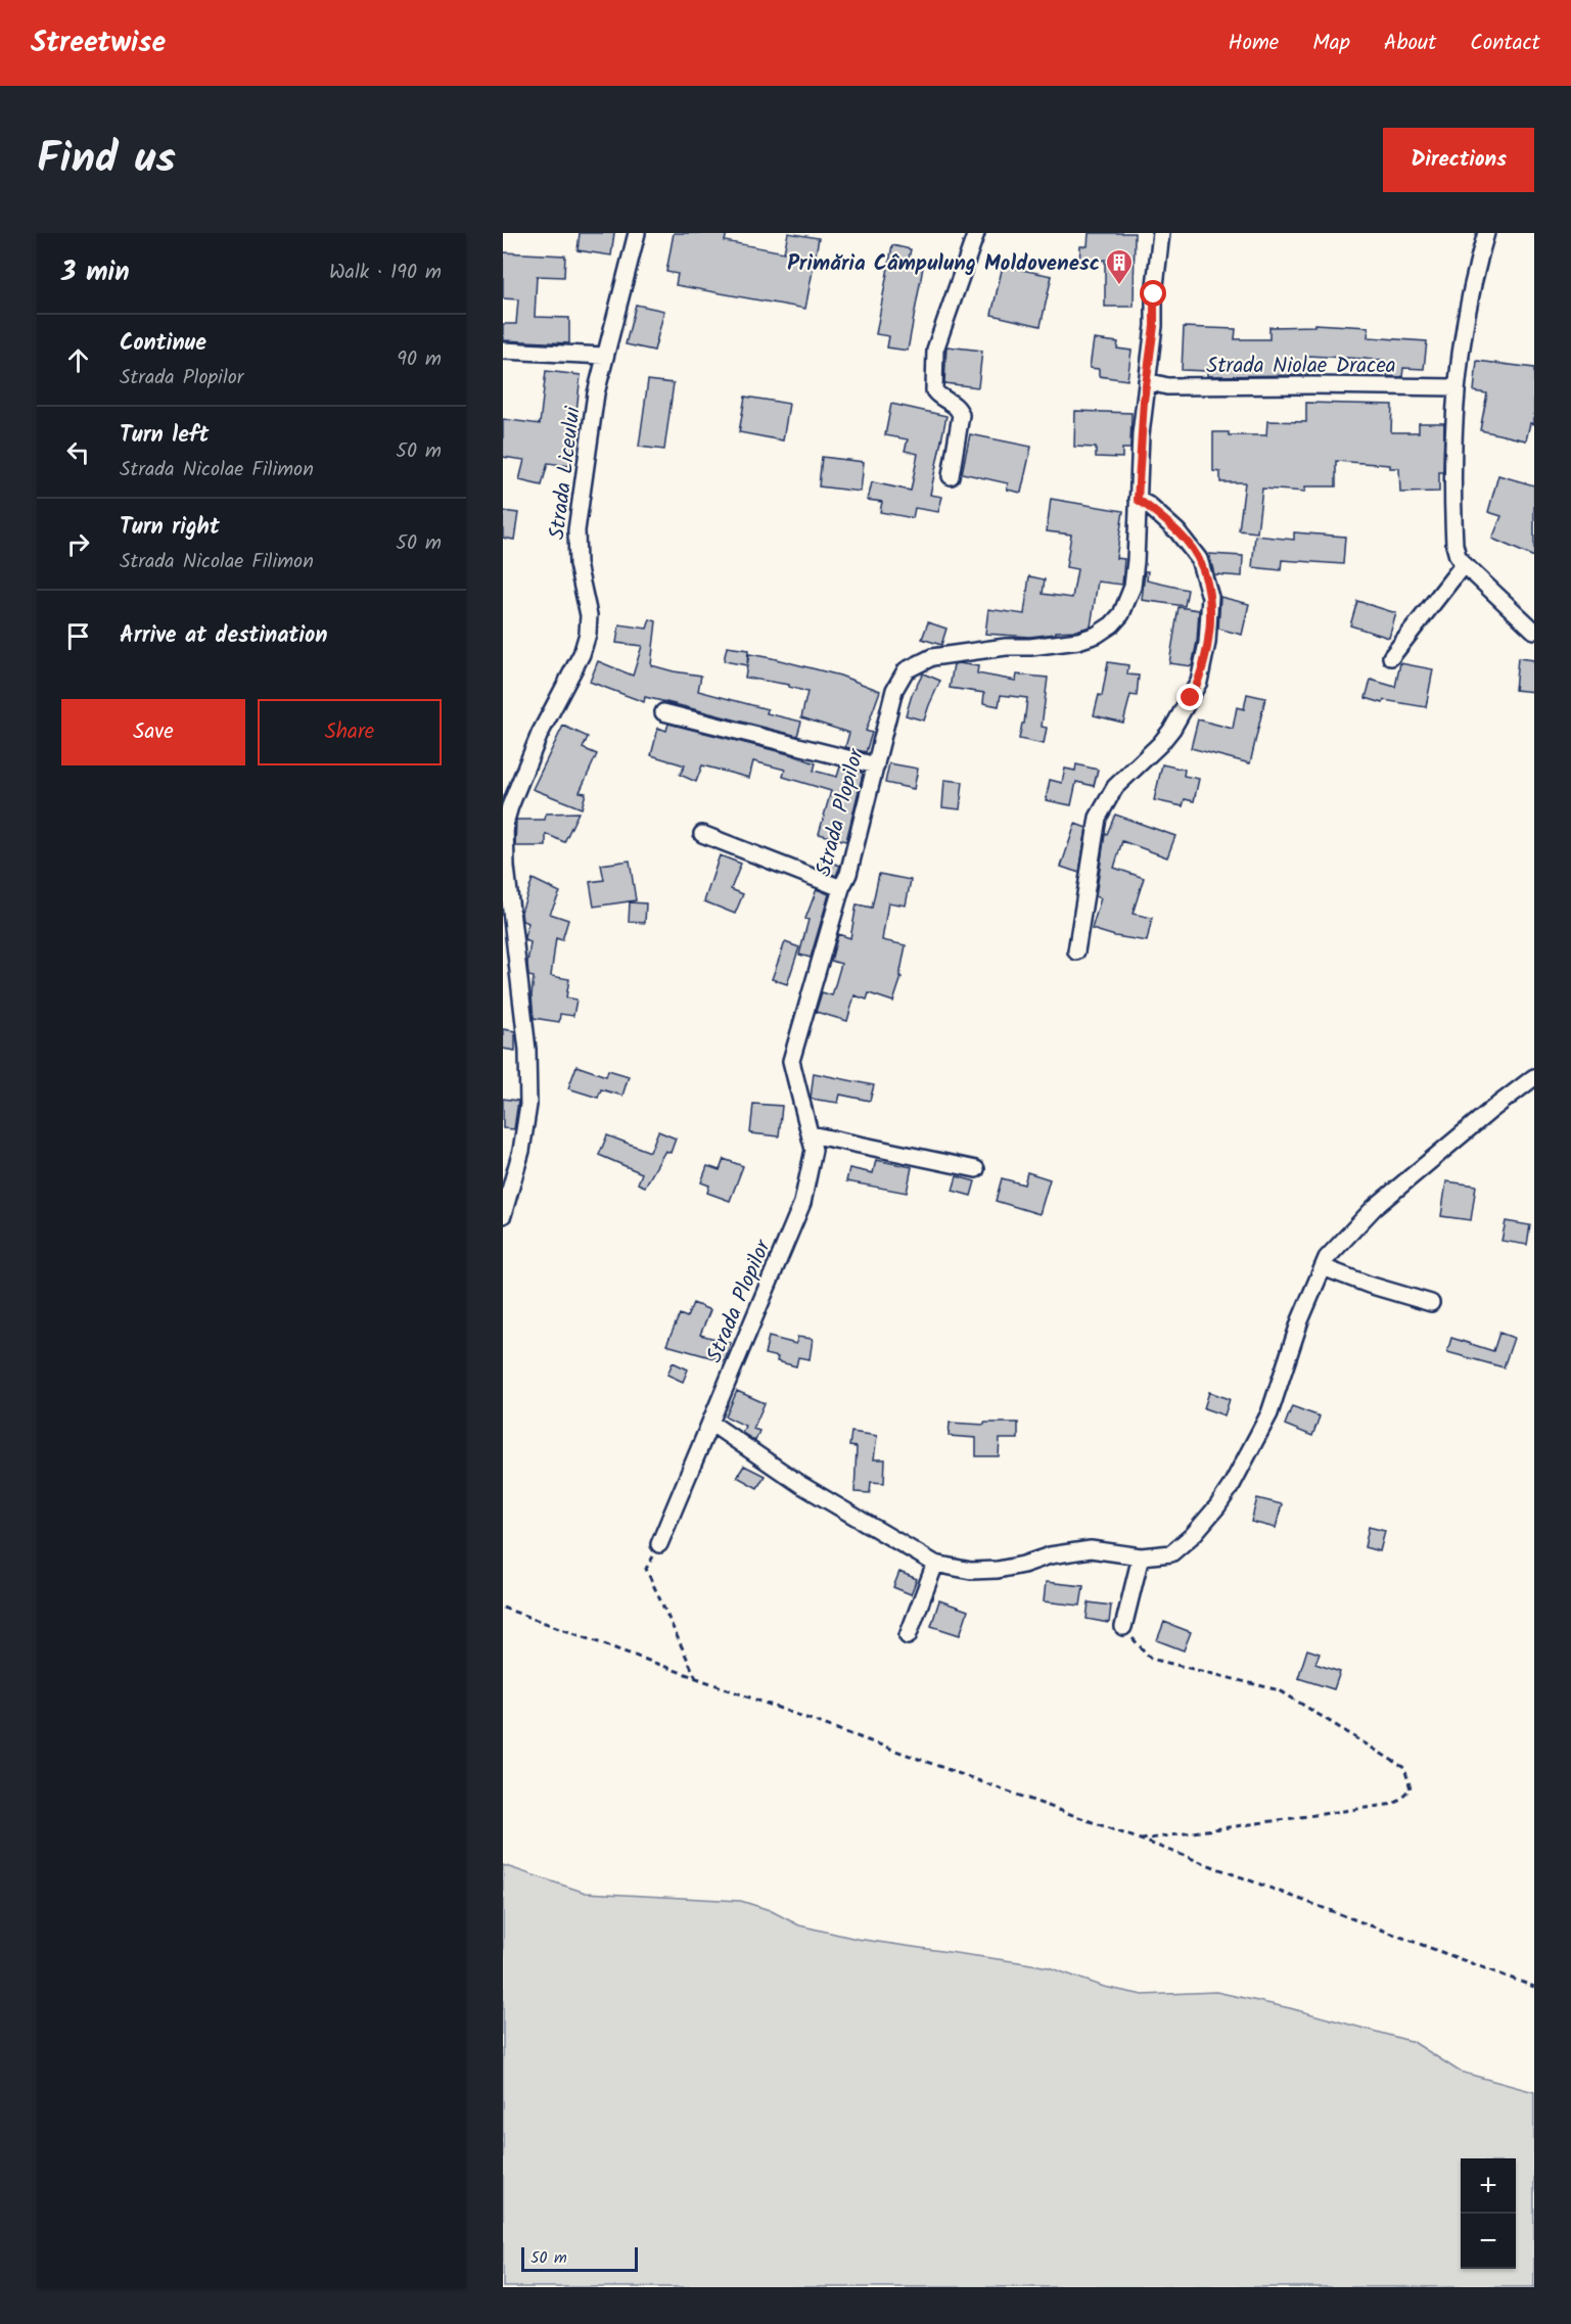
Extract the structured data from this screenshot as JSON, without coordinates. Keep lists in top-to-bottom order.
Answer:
{
  "streets": {
    "street": ["Strada Niolae Dracea", "Strada Liceului", "Strada Plopilor"]
  },
  "crossings": [
    ["Strada Niolae Dracea", "Strada Plopilor"]
  ],
  "places": {
    "building": ["Primăria Câmpulung Moldovenesc"]
  },
  "scale_bar": "50 m",
  "page": {
    "header": "Streetwise",
    "nav": [
      "Home",
      "Map",
      "About",
      "Contact"
    ],
    "title": "Find us",
    "buttons": [
      "Directions",
      ["Save", "Share"]
    ],
    "heading": ["3 min", "Walk · 190 m"],
    "list": [
      ["Continue", "Strada Plopilor", "90 m"],
      ["Turn left", "Strada Nicolae Filimon", "50 m"],
      ["Turn right", "Strada Nicolae Filimon", "50 m"],
      "Arrive at destination"
    ],
    "map_buttons": ["+", "−"],
    "scale": "50 m"
  }
}
